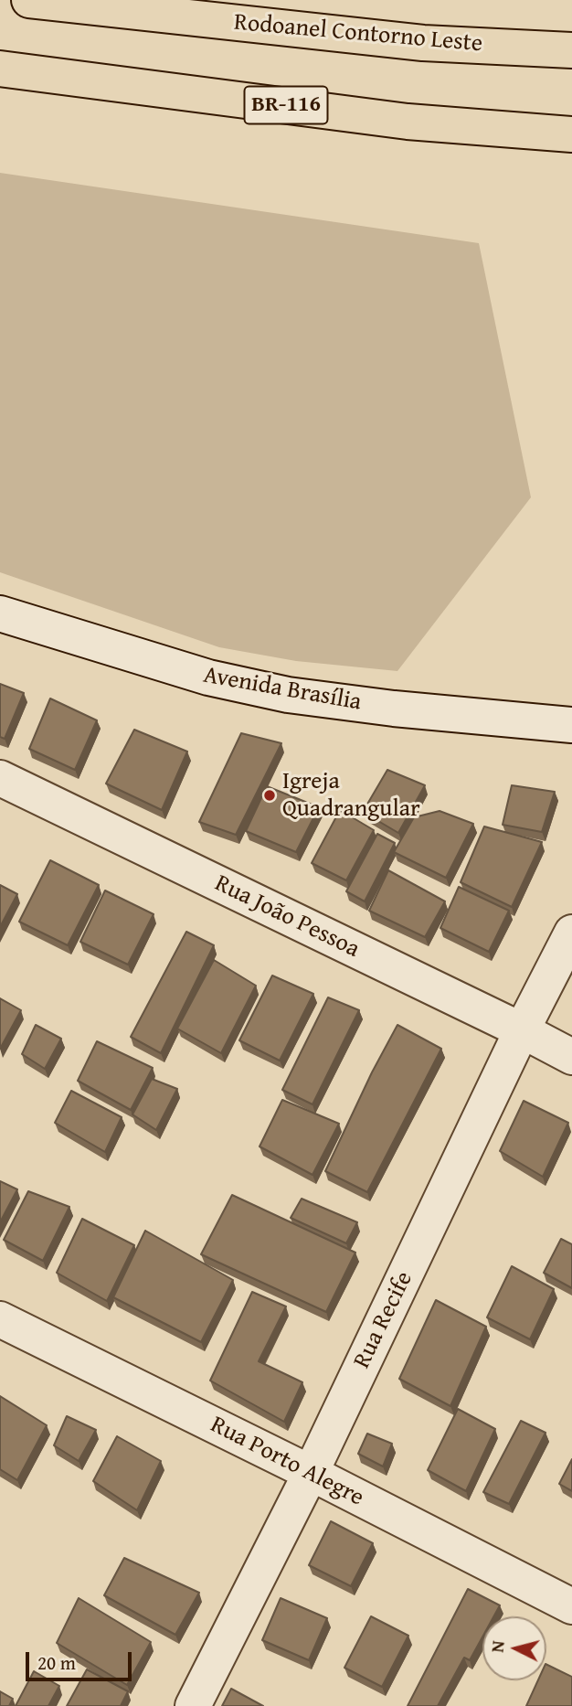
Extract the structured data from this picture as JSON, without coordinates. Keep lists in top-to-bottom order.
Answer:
{
  "streets": {
    "highway": ["Rodoanel Contorno Leste", "BR-116"],
    "street": [
      "Avenida Brasília",
      "Rua João Pessoa",
      "Rua Recife",
      "Rua Porto Alegre"
    ]
  },
  "crossings": [
    ["Rua João Pessoa", "Rua Recife"],
    ["Rua Recife", "Rua Porto Alegre"]
  ],
  "places": ["Igreja Quadrangular"],
  "scale_bar": "20 m",
  "north": "left"
}
